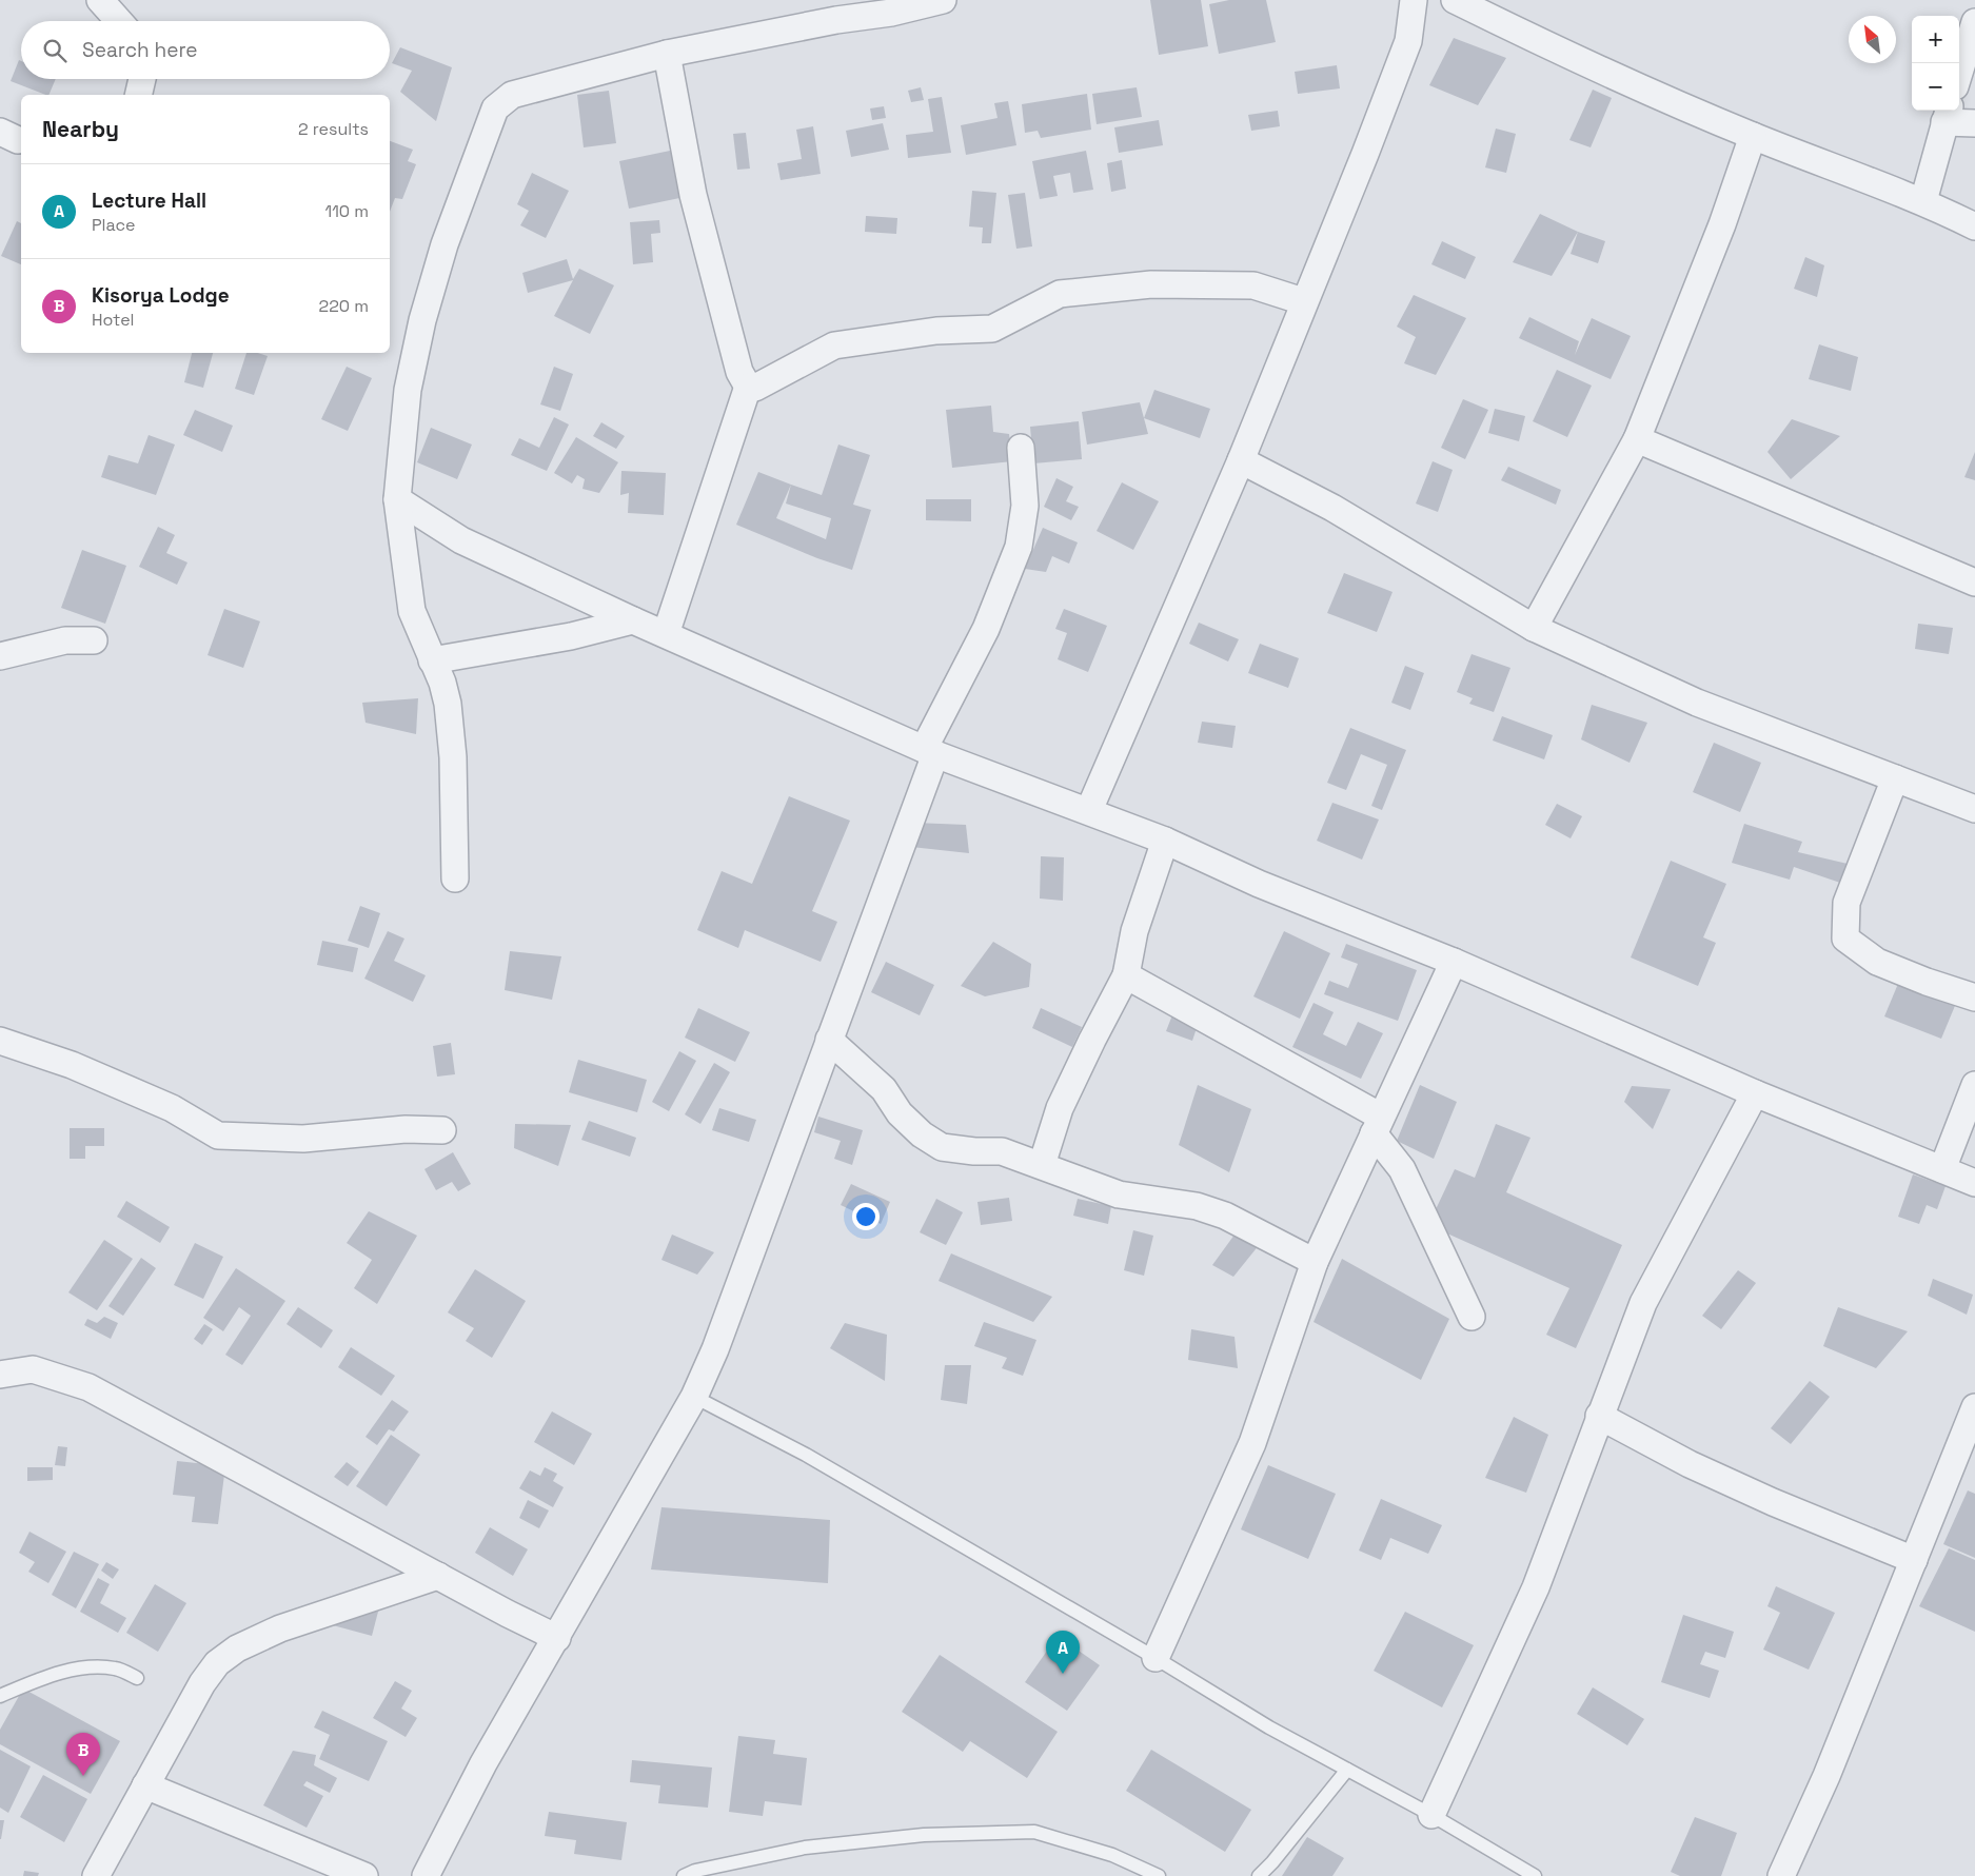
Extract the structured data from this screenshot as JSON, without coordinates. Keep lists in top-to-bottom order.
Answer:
{
  "north": "top left",
  "page": {
    "map_buttons": ["+", "−"],
    "search": "Search here",
    "heading": ["Nearby", "2 results"],
    "list": [
      {
        "mark": "A",
        "name": "Lecture Hall",
        "note": "Place",
        "value": "110 m"
      },
      {
        "mark": "B",
        "name": "Kisorya Lodge",
        "note": "Hotel",
        "value": "220 m"
      }
    ],
    "pins": ["A", "B"]
  }
}
